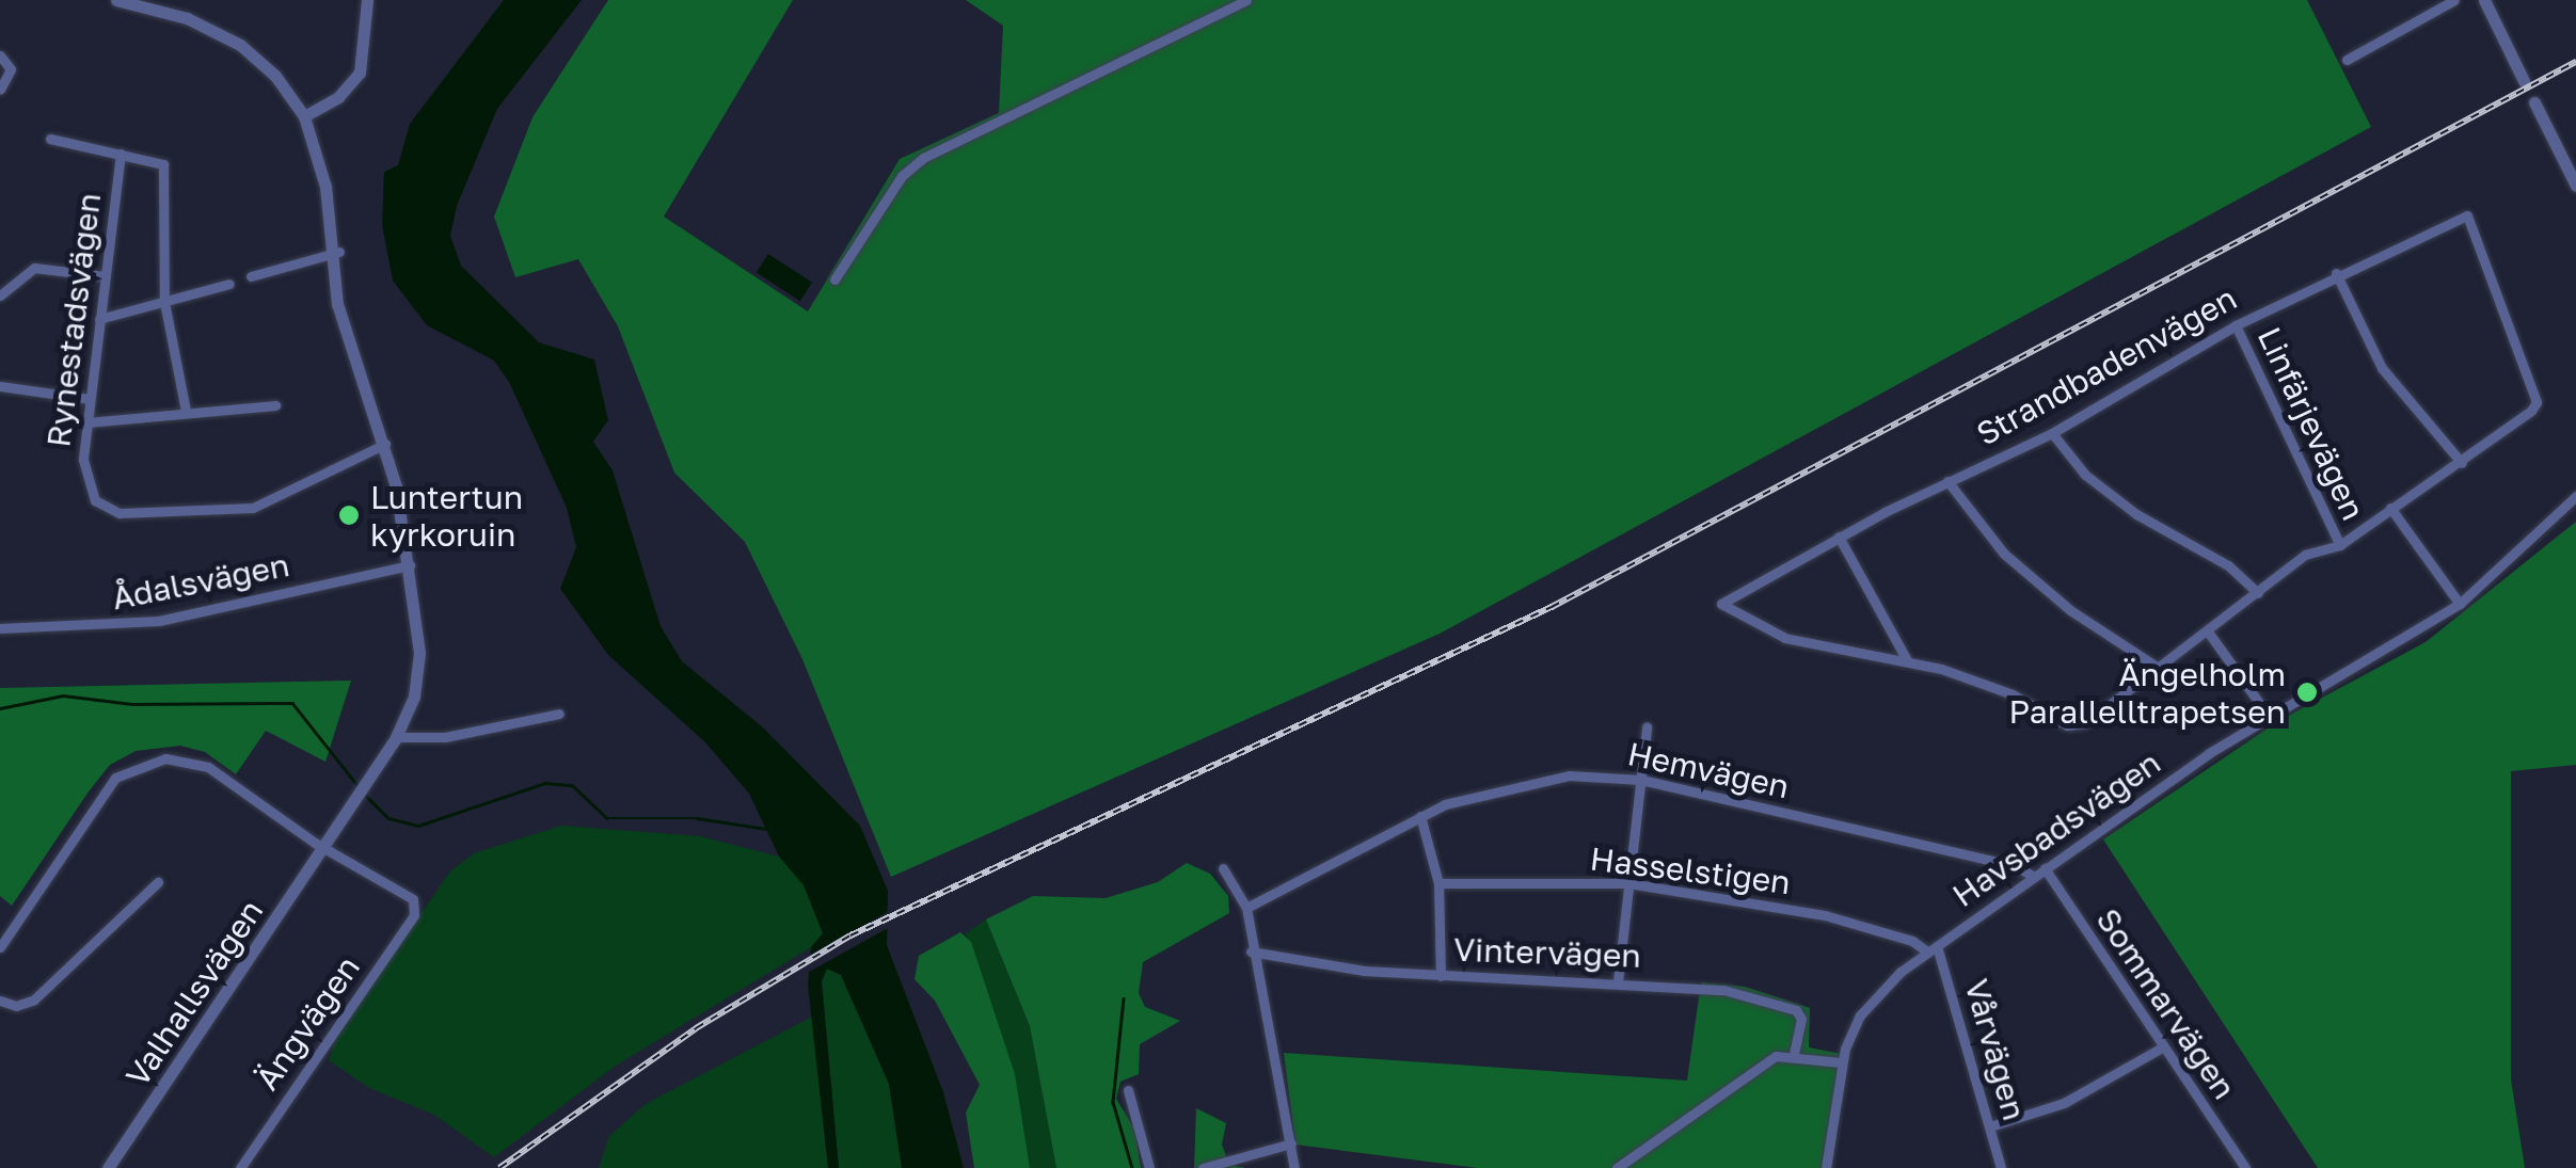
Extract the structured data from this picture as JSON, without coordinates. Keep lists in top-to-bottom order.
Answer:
{
  "streets": {
    "street": [
      "Rynestadsvägen",
      "Strandbadenvägen",
      "Linfärjevägen",
      "Ådalsvägen",
      "Hemvägen",
      "Havsbadsvägen",
      "Hasselstigen",
      "Vintervägen",
      "Valhallsvägen",
      "Sommarvägen",
      "Ängvägen",
      "Vårvägen"
    ]
  },
  "crossings": [
    ["Rynestadsvägen", "Valhallsvägen"],
    ["Strandbadenvägen", "Linfärjevägen"],
    ["Ådalsvägen", "Valhallsvägen"],
    ["Hemvägen", "Havsbadsvägen"],
    ["Havsbadsvägen", "Hasselstigen"],
    ["Havsbadsvägen", "Sommarvägen"],
    ["Havsbadsvägen", "Vårvägen"],
    ["Hasselstigen", "Vårvägen"],
    ["Valhallsvägen", "Ängvägen"]
  ],
  "places": ["Luntertun kyrkoruin", "Ängelholm Parallelltrapetsen"]
}
